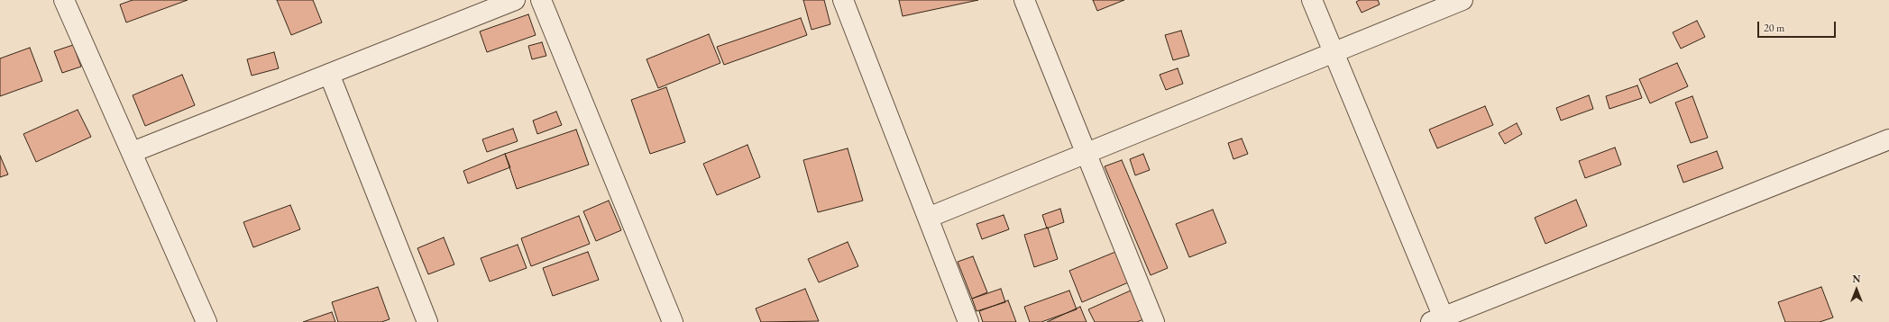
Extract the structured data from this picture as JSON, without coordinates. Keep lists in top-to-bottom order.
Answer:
{
  "scale_bar": "20 m",
  "north": "top"
}
